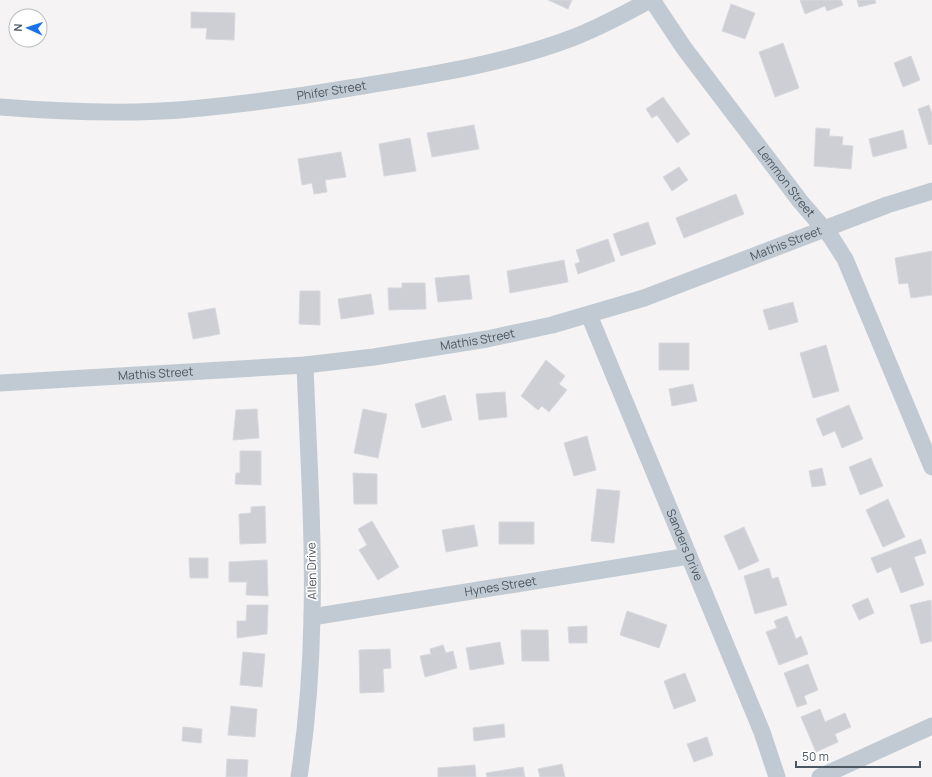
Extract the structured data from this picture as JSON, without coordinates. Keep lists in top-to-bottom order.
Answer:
{
  "streets": {
    "street": [
      "Phifer Street",
      "Lemmon Street",
      "Mathis Street",
      "Sanders Drive",
      "Allen Drive",
      "Hynes Street"
    ]
  },
  "crossings": [
    ["Phifer Street", "Lemmon Street"],
    ["Lemmon Street", "Mathis Street"],
    ["Mathis Street", "Sanders Drive"],
    ["Mathis Street", "Allen Drive"],
    ["Sanders Drive", "Hynes Street"],
    ["Allen Drive", "Hynes Street"]
  ],
  "scale_bar": "50 m",
  "north": "left"
}
